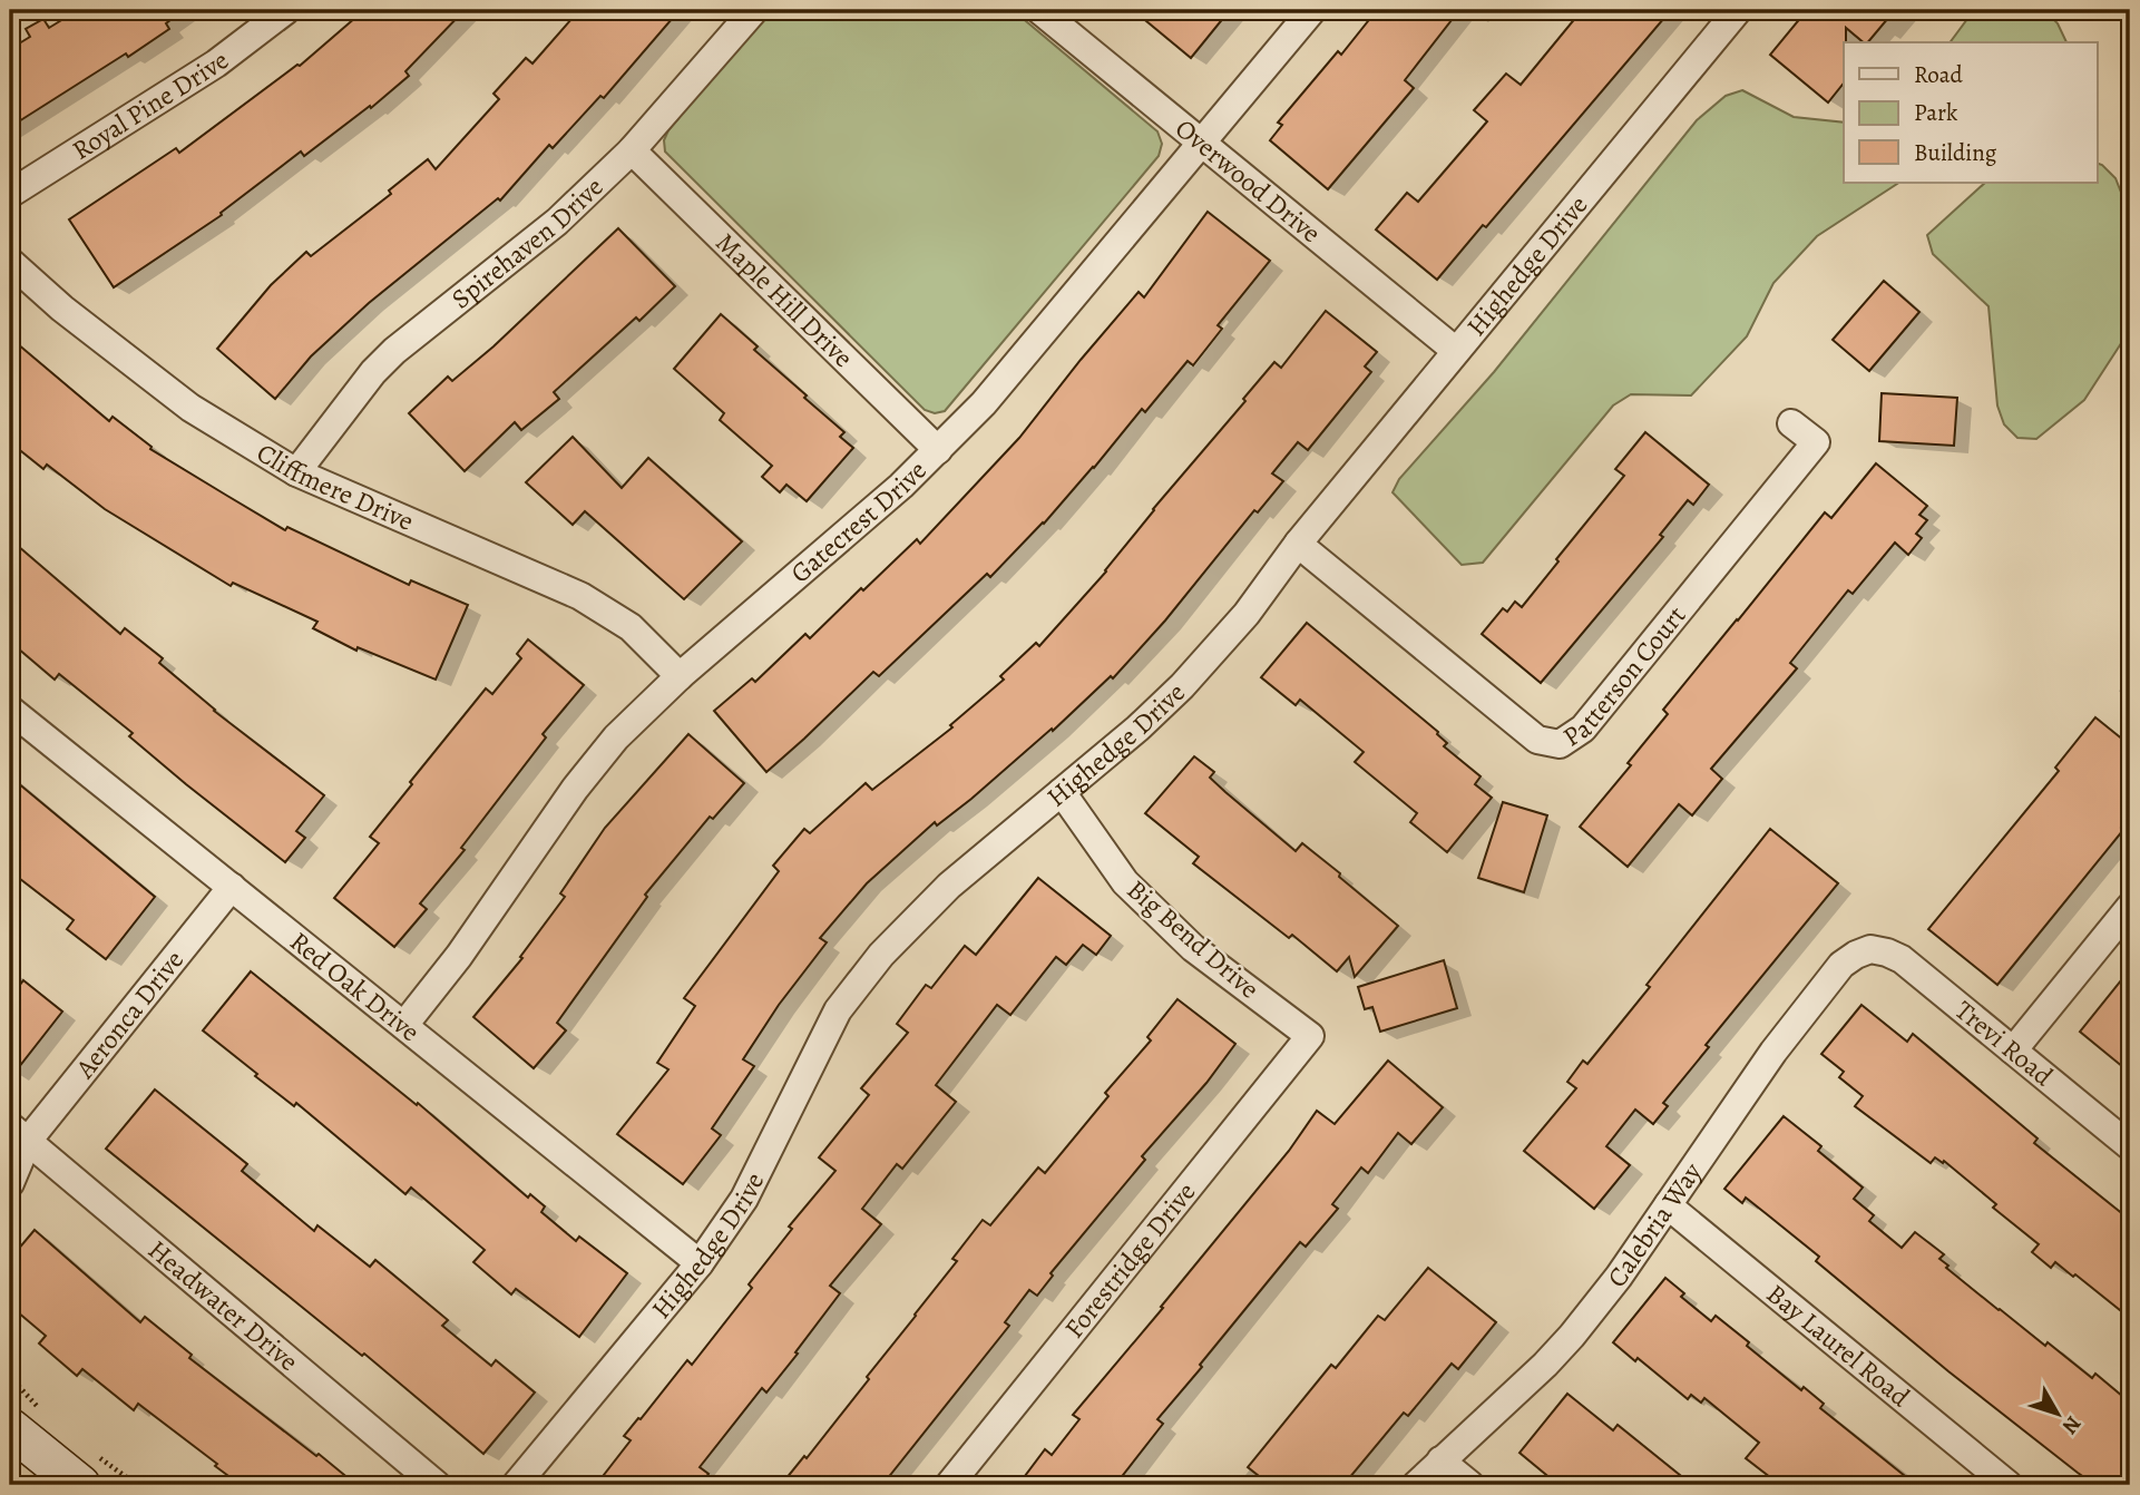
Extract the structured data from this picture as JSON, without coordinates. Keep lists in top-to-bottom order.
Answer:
{
  "streets": {
    "street": [
      "Royal Pine Drive",
      "Overwood Drive",
      "Spirehaven Drive",
      "Highedge Drive",
      "Maple Hill Drive",
      "Cliffmere Drive",
      "Gatecrest Drive",
      "Patterson Court",
      "Big Bend Drive",
      "Red Oak Drive",
      "Aeronca Drive",
      "Trevi Road",
      "Calebria Way",
      "Forestridge Drive",
      "Headwater Drive",
      "Bay Laurel Road"
    ]
  },
  "crossings": [
    ["Overwood Drive", "Highedge Drive"],
    ["Overwood Drive", "Gatecrest Drive"],
    ["Spirehaven Drive", "Maple Hill Drive"],
    ["Spirehaven Drive", "Cliffmere Drive"],
    ["Highedge Drive", "Patterson Court"],
    ["Highedge Drive", "Big Bend Drive"],
    ["Highedge Drive", "Red Oak Drive"],
    ["Maple Hill Drive", "Gatecrest Drive"],
    ["Cliffmere Drive", "Gatecrest Drive"],
    ["Gatecrest Drive", "Red Oak Drive"],
    ["Big Bend Drive", "Forestridge Drive"],
    ["Red Oak Drive", "Aeronca Drive"],
    ["Aeronca Drive", "Headwater Drive"],
    ["Trevi Road", "Calebria Way"],
    ["Calebria Way", "Bay Laurel Road"]
  ],
  "legend": ["Road", "Park", "Building"],
  "north": "bottom right"
}
